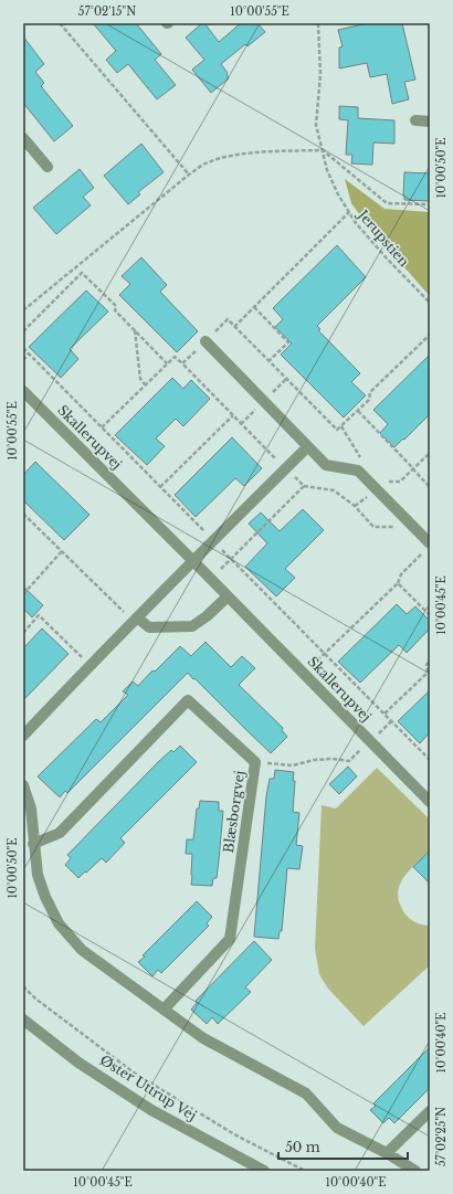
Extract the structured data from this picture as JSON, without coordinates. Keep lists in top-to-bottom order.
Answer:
{
  "streets": {
    "street": ["Skallerupvej", "Blæsborgvej", "Øster Uttrup Vej"],
    "path": ["Jerupstien"]
  },
  "scale_bar": "50 m",
  "coordinates": [
    "57°02'15\"N",
    "10°00'55\"E",
    "10°00'50\"E",
    "10°00'45\"E",
    "10°00'40\"E",
    "57°02'25\"N"
  ]
}
